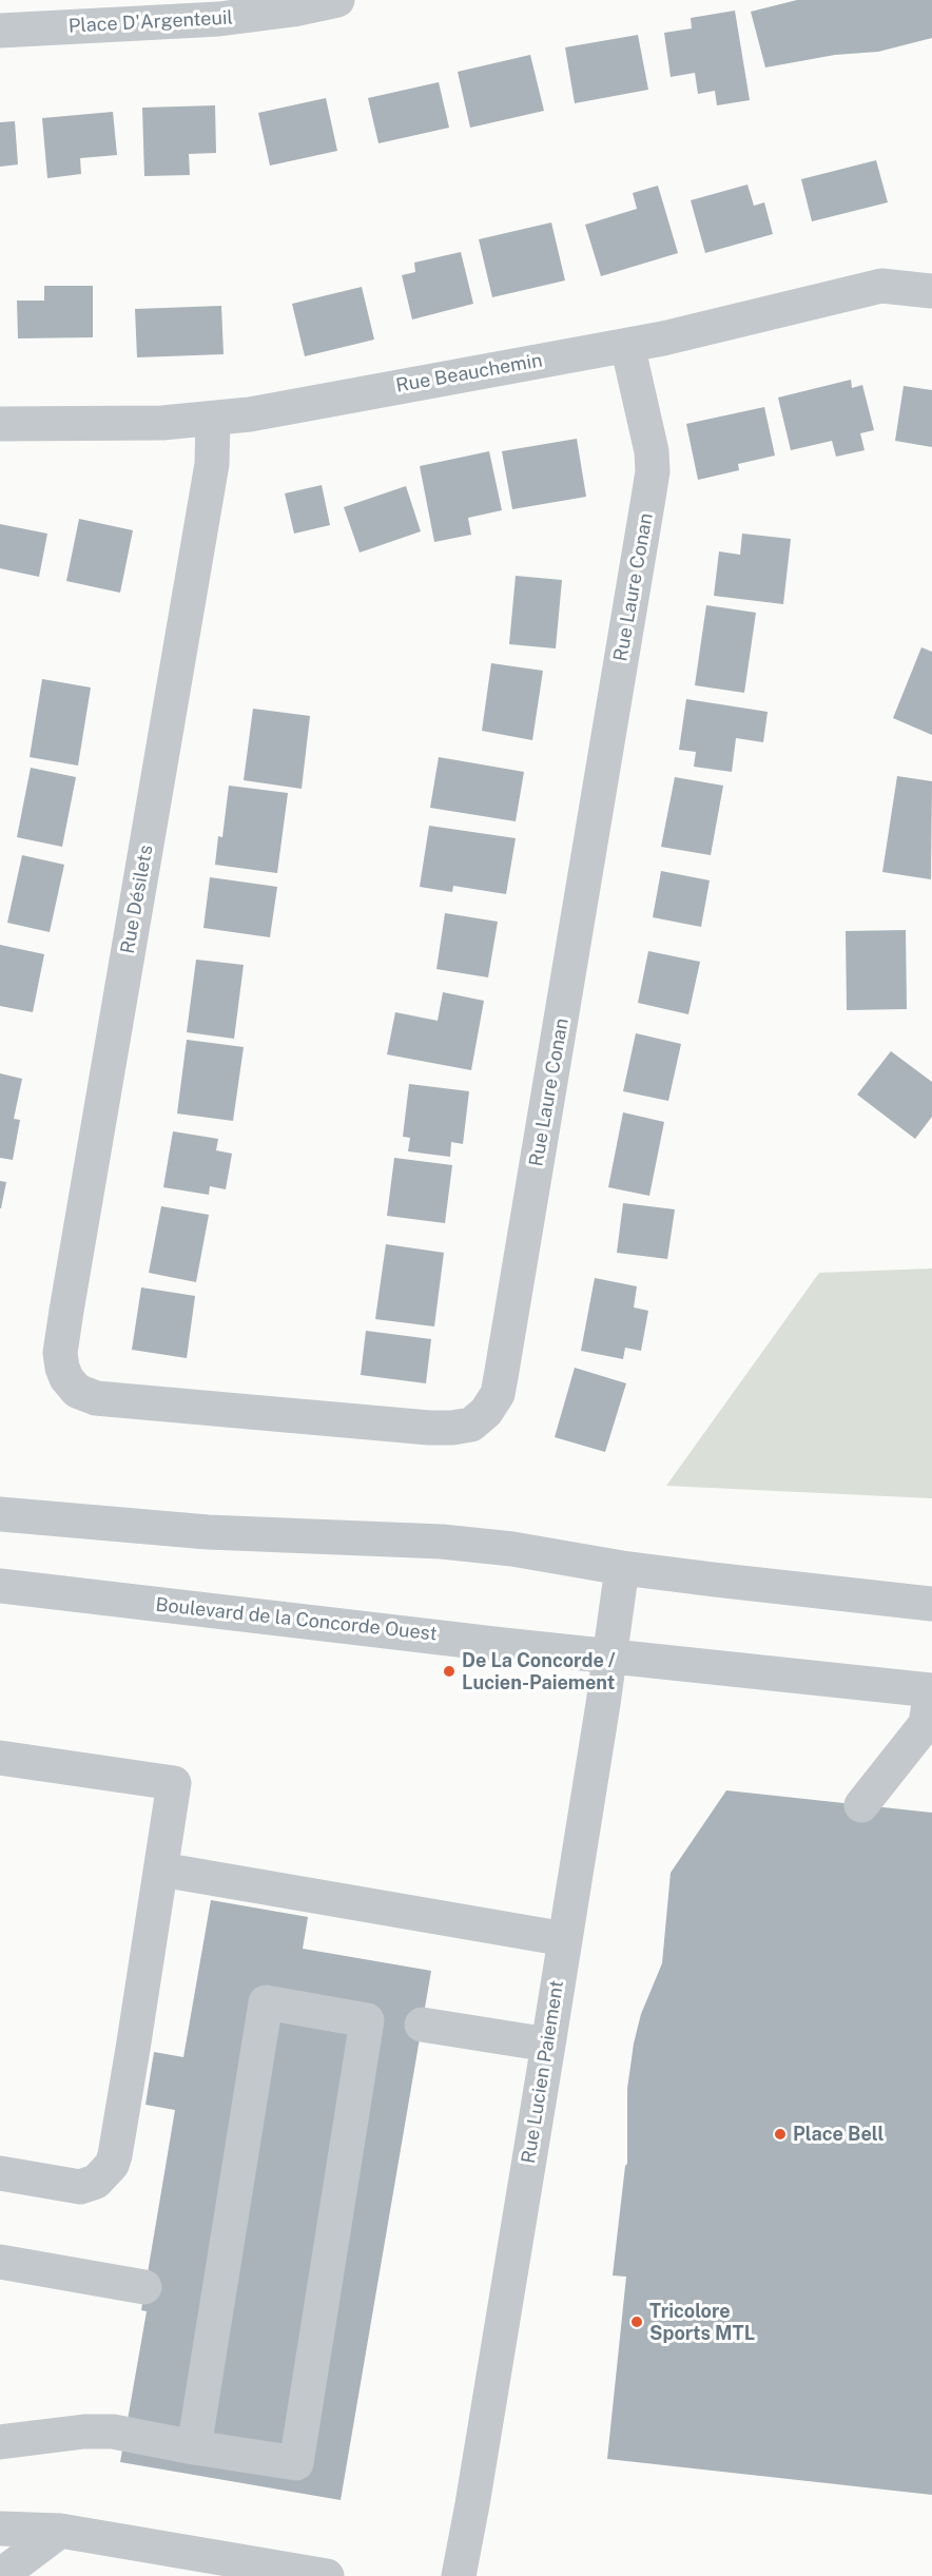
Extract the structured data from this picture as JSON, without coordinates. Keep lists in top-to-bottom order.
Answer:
{
  "streets": {
    "street": [
      "Place D'Argenteuil",
      "Rue Beauchemin",
      "Rue Laure Conan",
      "Rue Désilets",
      "Boulevard de la Concorde Ouest",
      "Rue Lucien Paiement"
    ]
  },
  "crossings": [
    ["Rue Beauchemin", "Rue Laure Conan"],
    ["Rue Beauchemin", "Rue Désilets"],
    ["Rue Laure Conan", "Rue Désilets"],
    ["Boulevard de la Concorde Ouest", "Rue Lucien Paiement"]
  ],
  "places": ["De La Concorde / Lucien-Paiement", "Place Bell", "Tricolore Sports MTL"]
}
